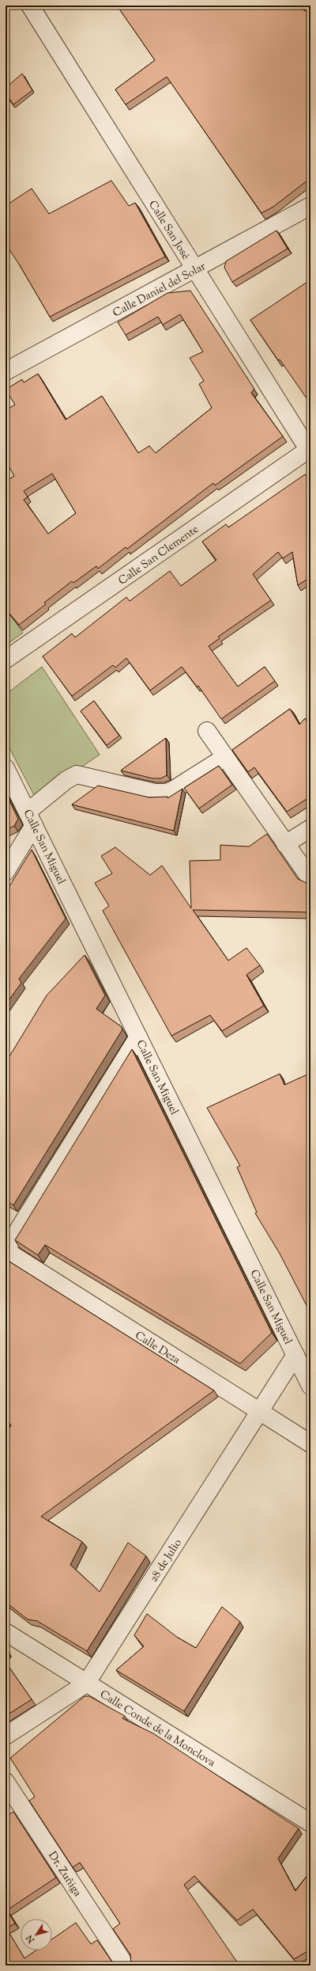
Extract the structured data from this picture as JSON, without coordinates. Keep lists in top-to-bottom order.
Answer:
{
  "streets": {
    "street": [
      "Calle San José",
      "Calle Daniel del Solar",
      "Calle San Clemente",
      "Calle San Miguel",
      "Calle Deza",
      "28 de Julio",
      "Calle Conde de la Monclova",
      "Dr. Zuñiga"
    ]
  },
  "crossings": [
    ["Calle San José", "Calle Daniel del Solar"],
    ["Calle San José", "Calle San Clemente"],
    ["Calle San Miguel", "28 de Julio"],
    ["Calle Deza", "28 de Julio"],
    ["28 de Julio", "Calle Conde de la Monclova"]
  ],
  "north": "bottom left"
}
